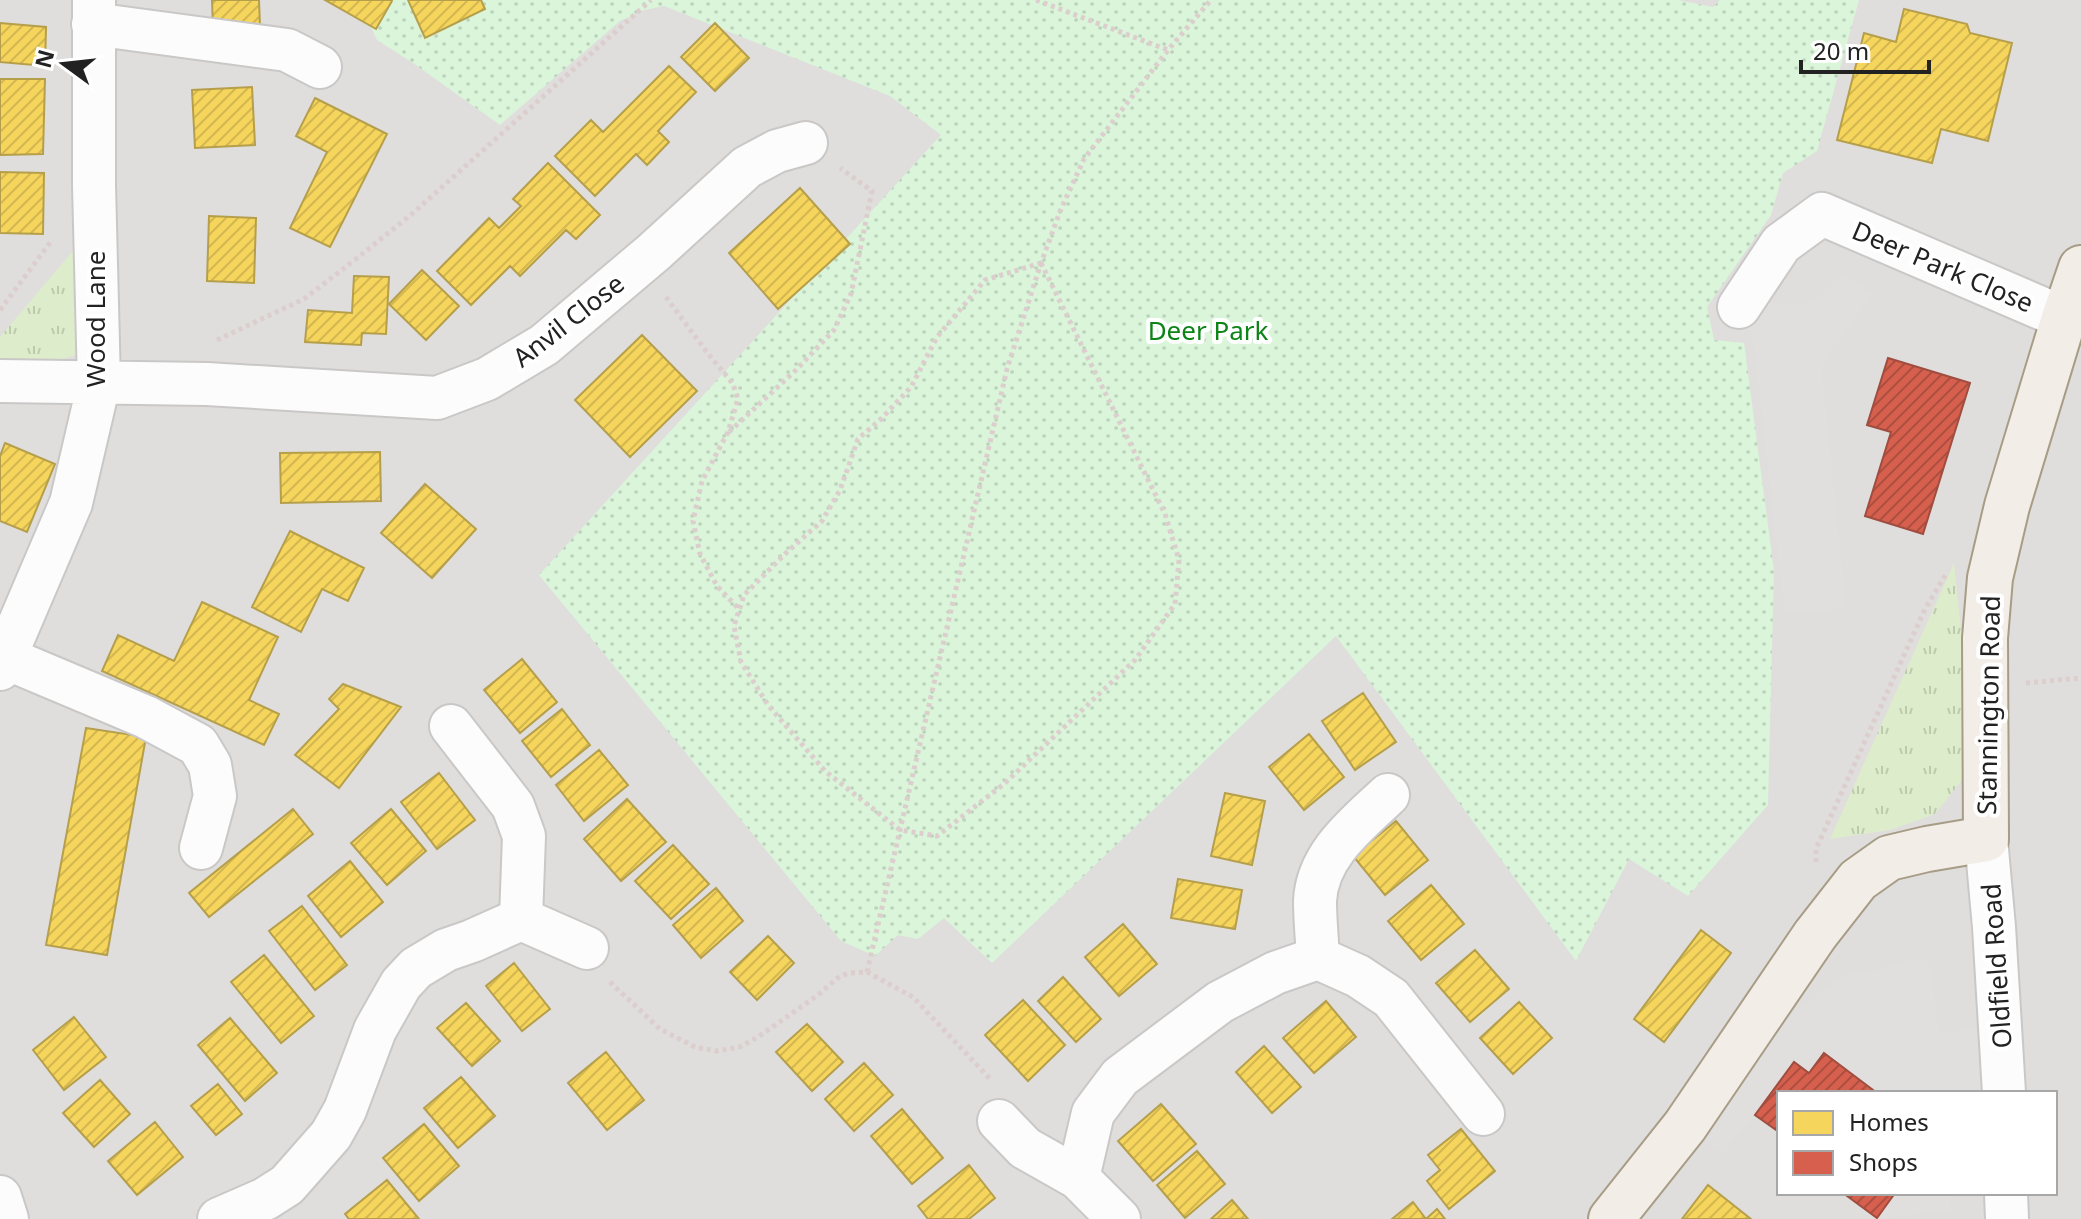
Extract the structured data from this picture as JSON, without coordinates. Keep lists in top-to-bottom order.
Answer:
{
  "streets": {
    "main road": ["Stannington Road"],
    "street": [
      "Deer Park Close",
      "Wood Lane",
      "Anvil Close",
      "Oldfield Road"
    ]
  },
  "crossings": [
    ["Deer Park Close", "Stannington Road"],
    ["Wood Lane", "Anvil Close"],
    ["Stannington Road", "Oldfield Road"]
  ],
  "parks": ["Deer Park"],
  "legend": ["Homes", "Shops"],
  "scale_bar": "20 m",
  "north": "left"
}
